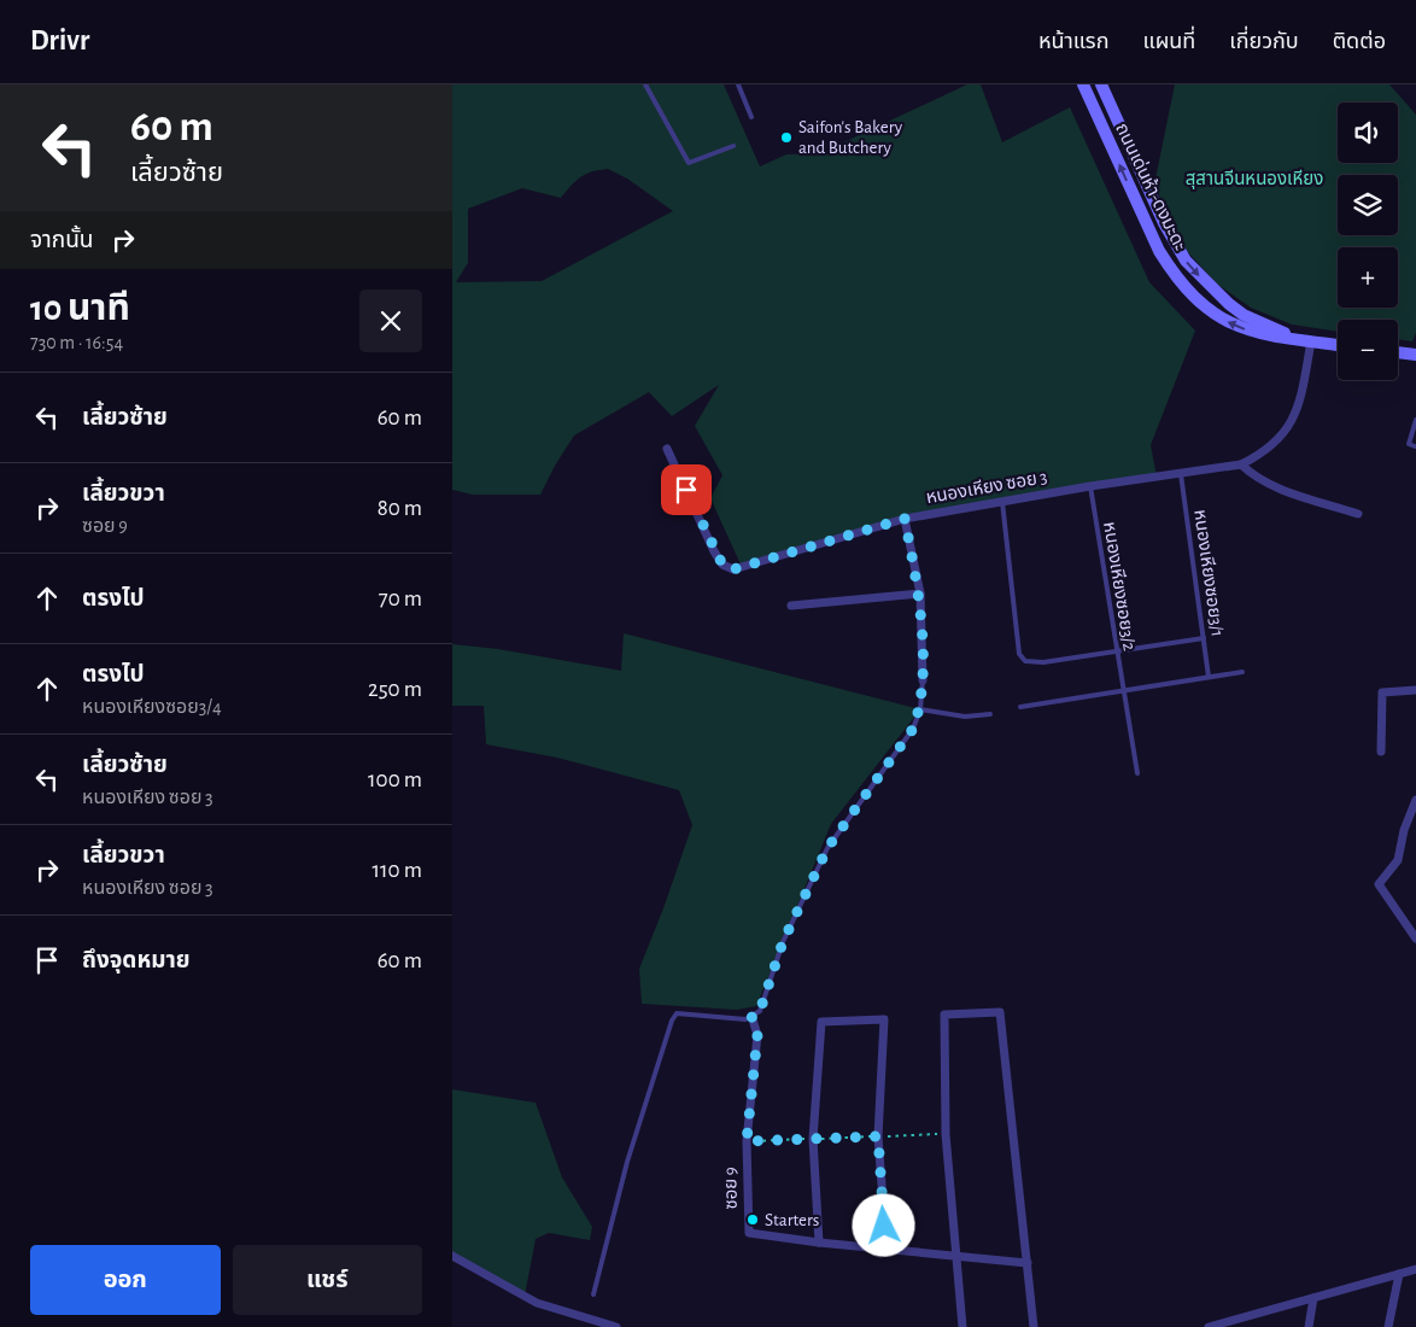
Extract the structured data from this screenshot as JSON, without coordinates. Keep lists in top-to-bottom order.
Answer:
{
  "streets": {
    "main road": ["ถนนเด่นห้า-ดงมะดะ"],
    "street": ["หนองเหียง ซอย 3", "ซอย 9"],
    "lane": ["หนองเหียงซอย3/1", "หนองเหียงซอย3/2"]
  },
  "crossings": [
    ["ถนนเด่นห้า-ดงมะดะ", "หนองเหียง ซอย 3"],
    ["หนองเหียง ซอย 3", "หนองเหียงซอย3/1"],
    ["หนองเหียง ซอย 3", "หนองเหียงซอย3/2"]
  ],
  "parks": ["สุสานจีนหนองเหียง"],
  "places": ["Saifon's Bakery and Butchery", "Starters"],
  "page": {
    "header": "Drivr",
    "nav": [
      "หน้าแรก",
      "แผนที่",
      "เกี่ยวกับ",
      "ติดต่อ"
    ],
    "turn": ["60 m", "เลี้ยวซ้าย"],
    "map_buttons": ["+", "−"],
    "then": "จากนั้น",
    "heading": ["10 นาที", "730 m · 16:54"],
    "list": [
      {
        "name": "เลี้ยวซ้าย",
        "value": "60 m"
      },
      {
        "name": "เลี้ยวขวา",
        "note": "ซอย 9",
        "value": "80 m"
      },
      {
        "name": "ตรงไป",
        "value": "70 m"
      },
      {
        "name": "ตรงไป",
        "note": "หนองเหียงซอย3/4",
        "value": "250 m"
      },
      {
        "name": "เลี้ยวซ้าย",
        "note": "หนองเหียง ซอย 3",
        "value": "100 m"
      },
      {
        "name": "เลี้ยวขวา",
        "note": "หนองเหียง ซอย 3",
        "value": "110 m"
      },
      {
        "name": "ถึงจุดหมาย",
        "value": "60 m"
      }
    ],
    "buttons": ["ออก", "แชร์"]
  }
}
